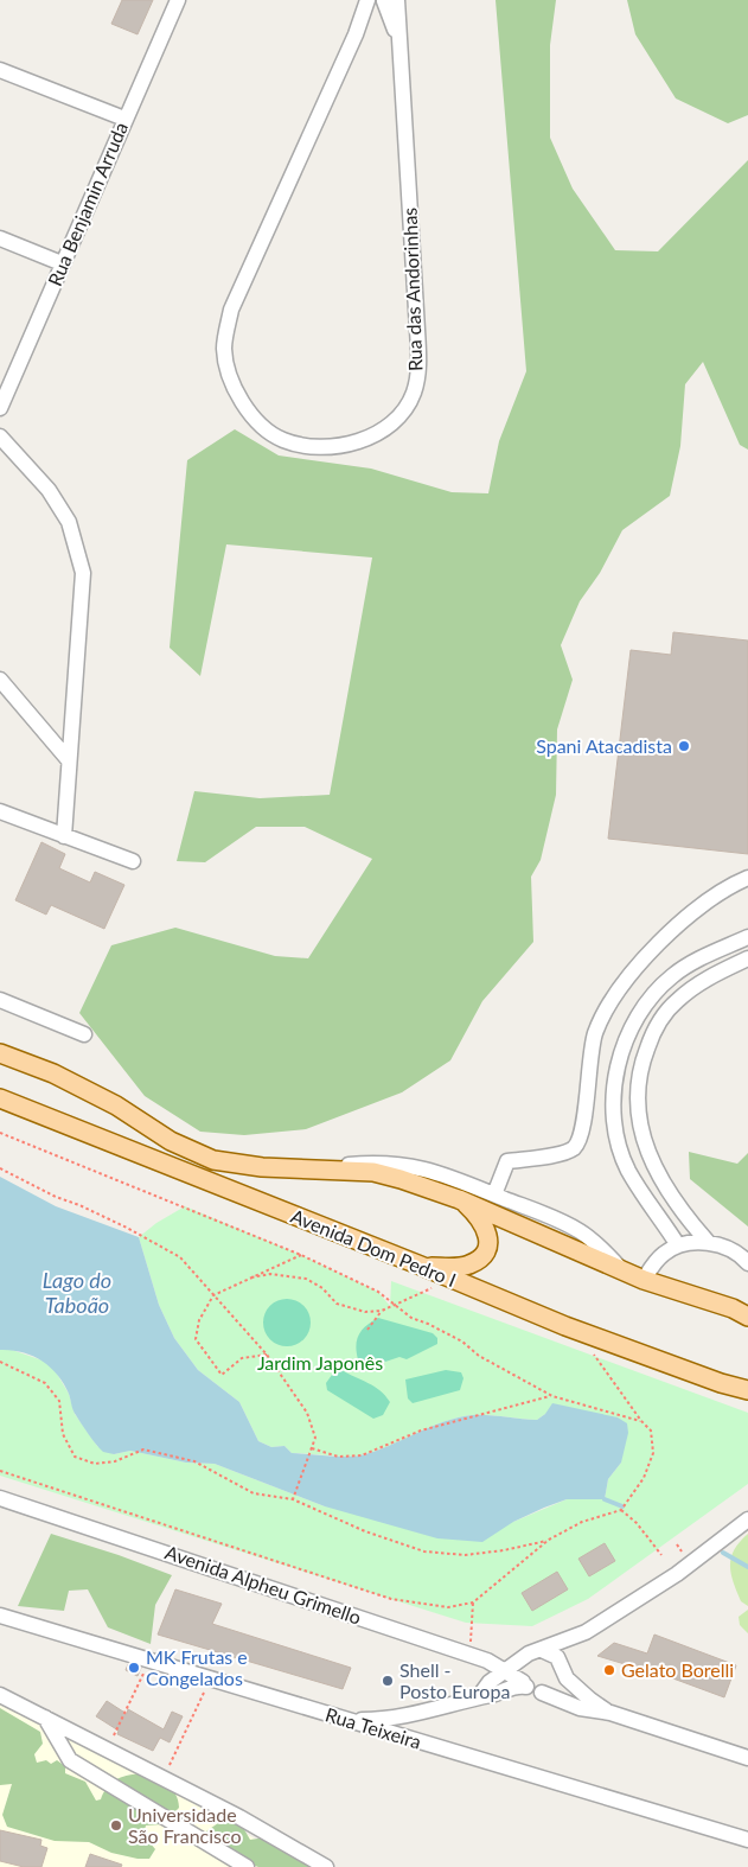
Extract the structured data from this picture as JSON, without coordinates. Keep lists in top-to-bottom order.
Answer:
{
  "streets": {
    "main road": ["Avenida Dom Pedro I"],
    "street": [
      "Rua Benjamin Arruda",
      "Rua das Andorinhas",
      "Avenida Alpheu Grimello",
      "Rua Teixeira"
    ]
  },
  "water": ["Lago do Taboão"],
  "parks": ["Jardim Japonês"],
  "places": [
    "Spani Atacadista",
    "MK Frutas e Congelados",
    "Gelato Borelli",
    "Shell - Posto Europa",
    "Universidade São Francisco"
  ]
}
